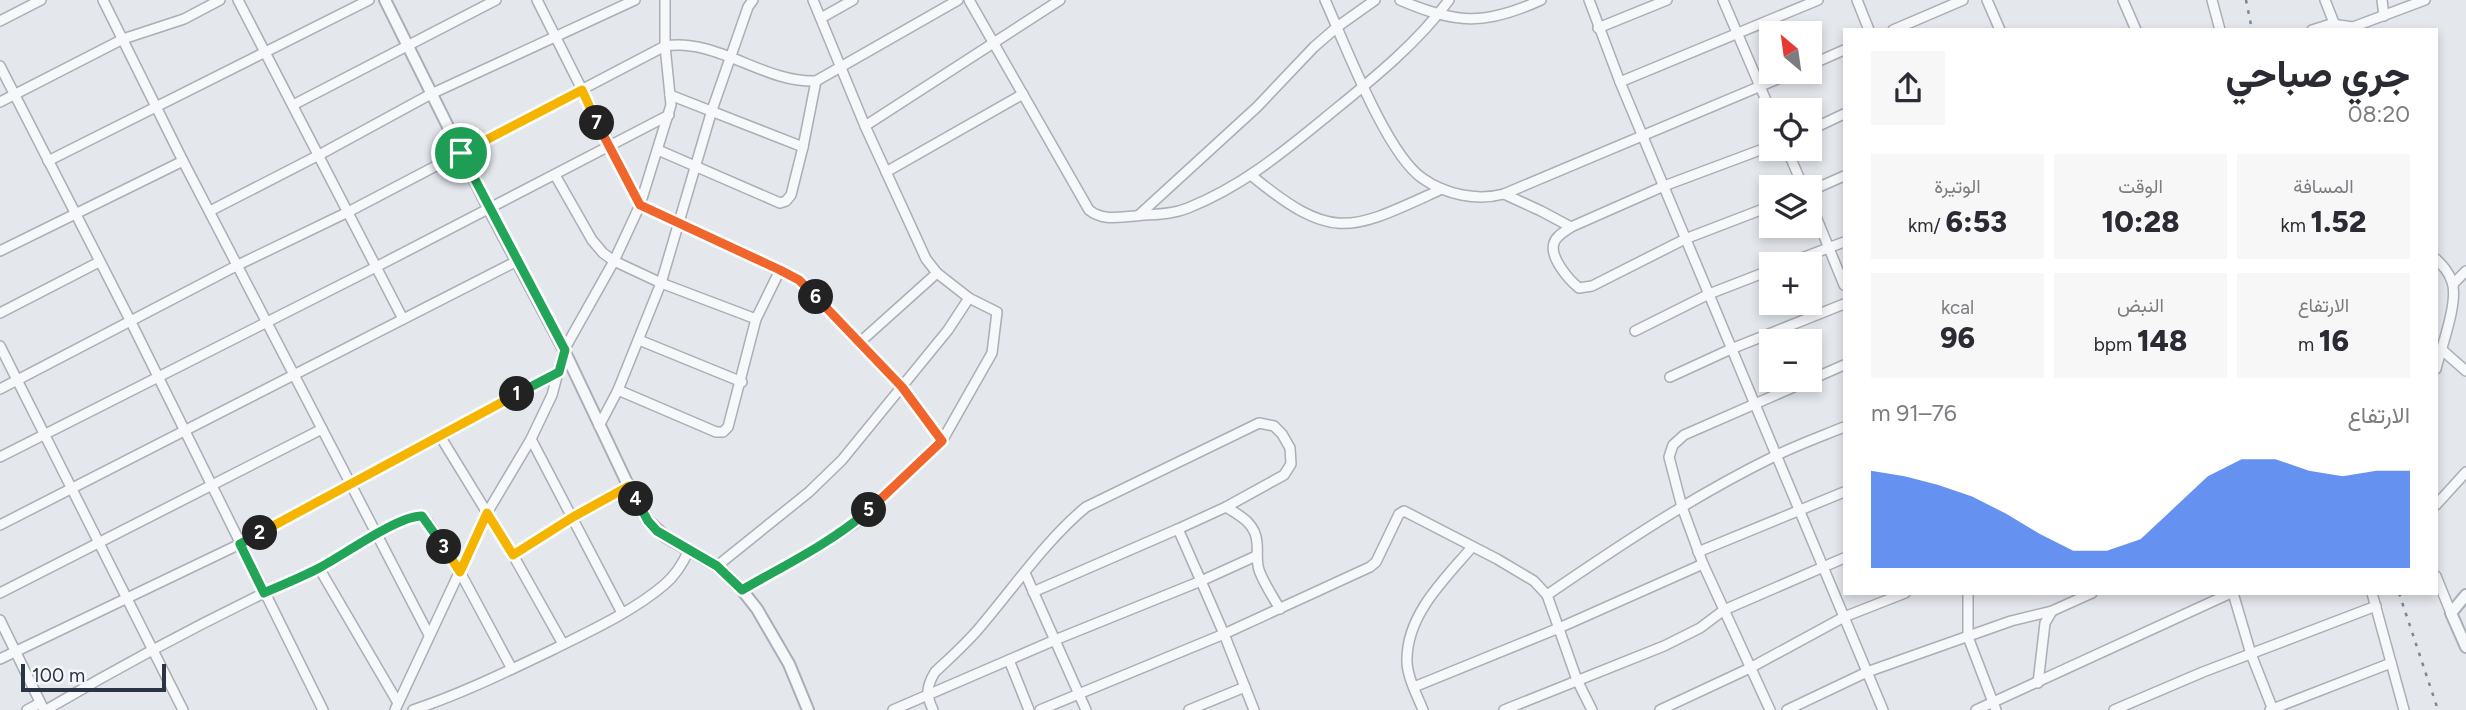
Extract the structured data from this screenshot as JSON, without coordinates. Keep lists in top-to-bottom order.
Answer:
{
  "scale_bar": "100 m",
  "north": "top left",
  "page": {
    "map_buttons": ["+", "−"],
    "heading": ["جري صباحي", "08:20"],
    "pins": [
      "7",
      "6",
      "1",
      "4",
      "5",
      "2",
      "3"
    ],
    "stats": [
      ["المسافة", "1.52 km"],
      ["الوقت", "10:28"],
      ["الوتيرة", "6:53 /km"],
      ["الارتفاع", "16 m"],
      ["النبض", "148 bpm"],
      ["kcal", "96"]
    ],
    "chart": ["الارتفاع", "76–91 m"],
    "scale": "100 m"
  }
}
